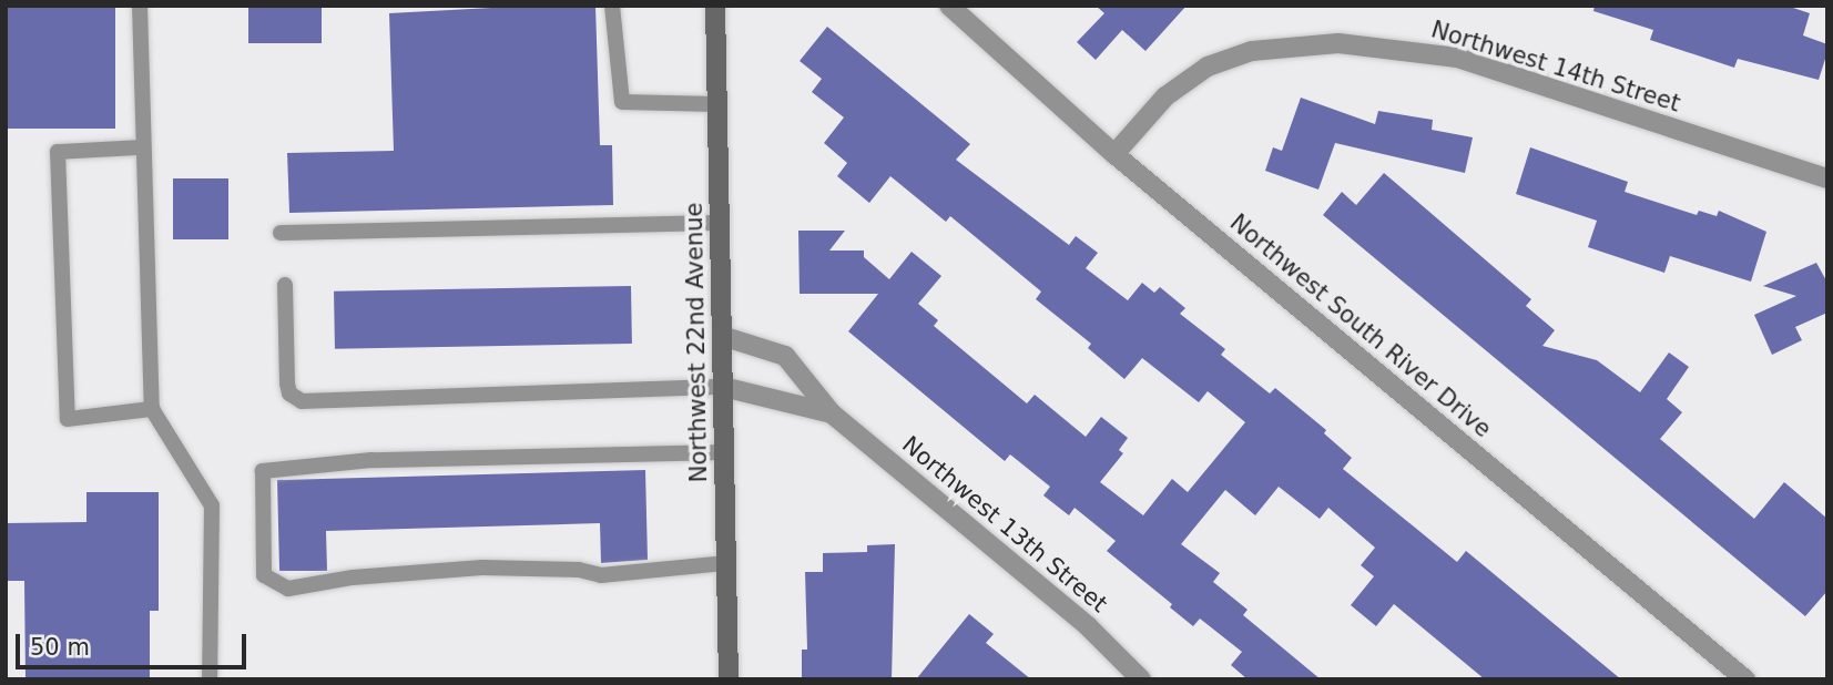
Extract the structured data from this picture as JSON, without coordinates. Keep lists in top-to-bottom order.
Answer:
{
  "streets": {
    "main road": ["Northwest 22nd Avenue"],
    "street": ["Northwest 14th Street", "Northwest South River Drive", "Northwest 13th Street"]
  },
  "crossings": [
    ["Northwest 14th Street", "Northwest South River Drive"],
    ["Northwest 22nd Avenue", "Northwest 13th Street"]
  ],
  "scale_bar": "50 m"
}
